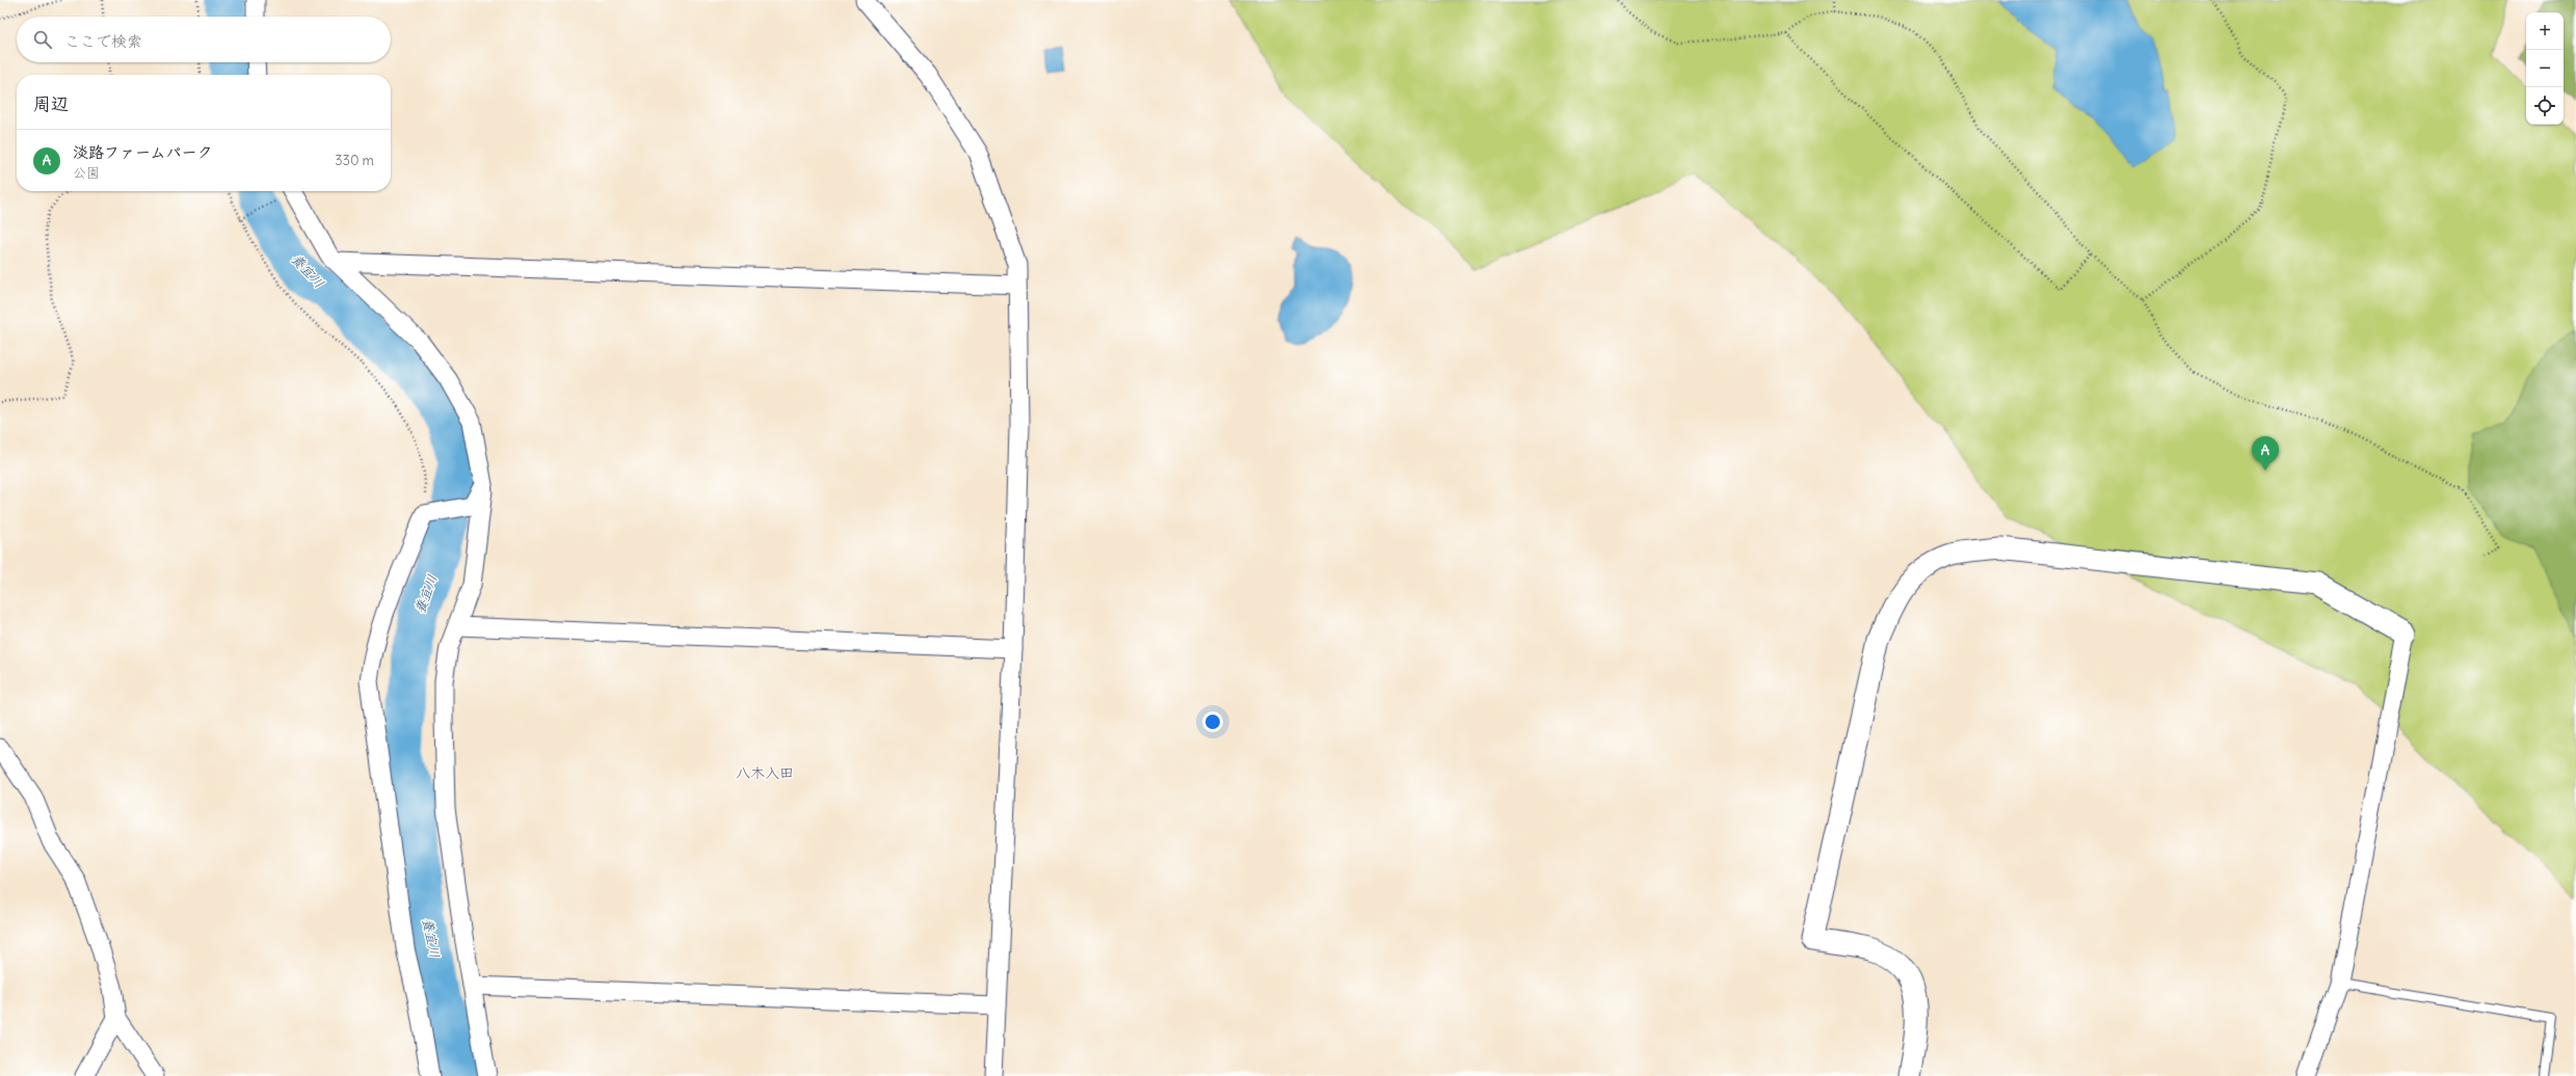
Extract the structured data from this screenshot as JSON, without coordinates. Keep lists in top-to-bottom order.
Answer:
{
  "districts": ["八木入田"],
  "water": ["養宜川"],
  "page": {
    "map_buttons": ["+", "−"],
    "search": "ここで検索",
    "heading": "周辺",
    "list": [
      {
        "mark": "A",
        "name": "淡路ファームパーク",
        "note": "公園",
        "value": "330 m"
      }
    ],
    "pins": "A"
  }
}
